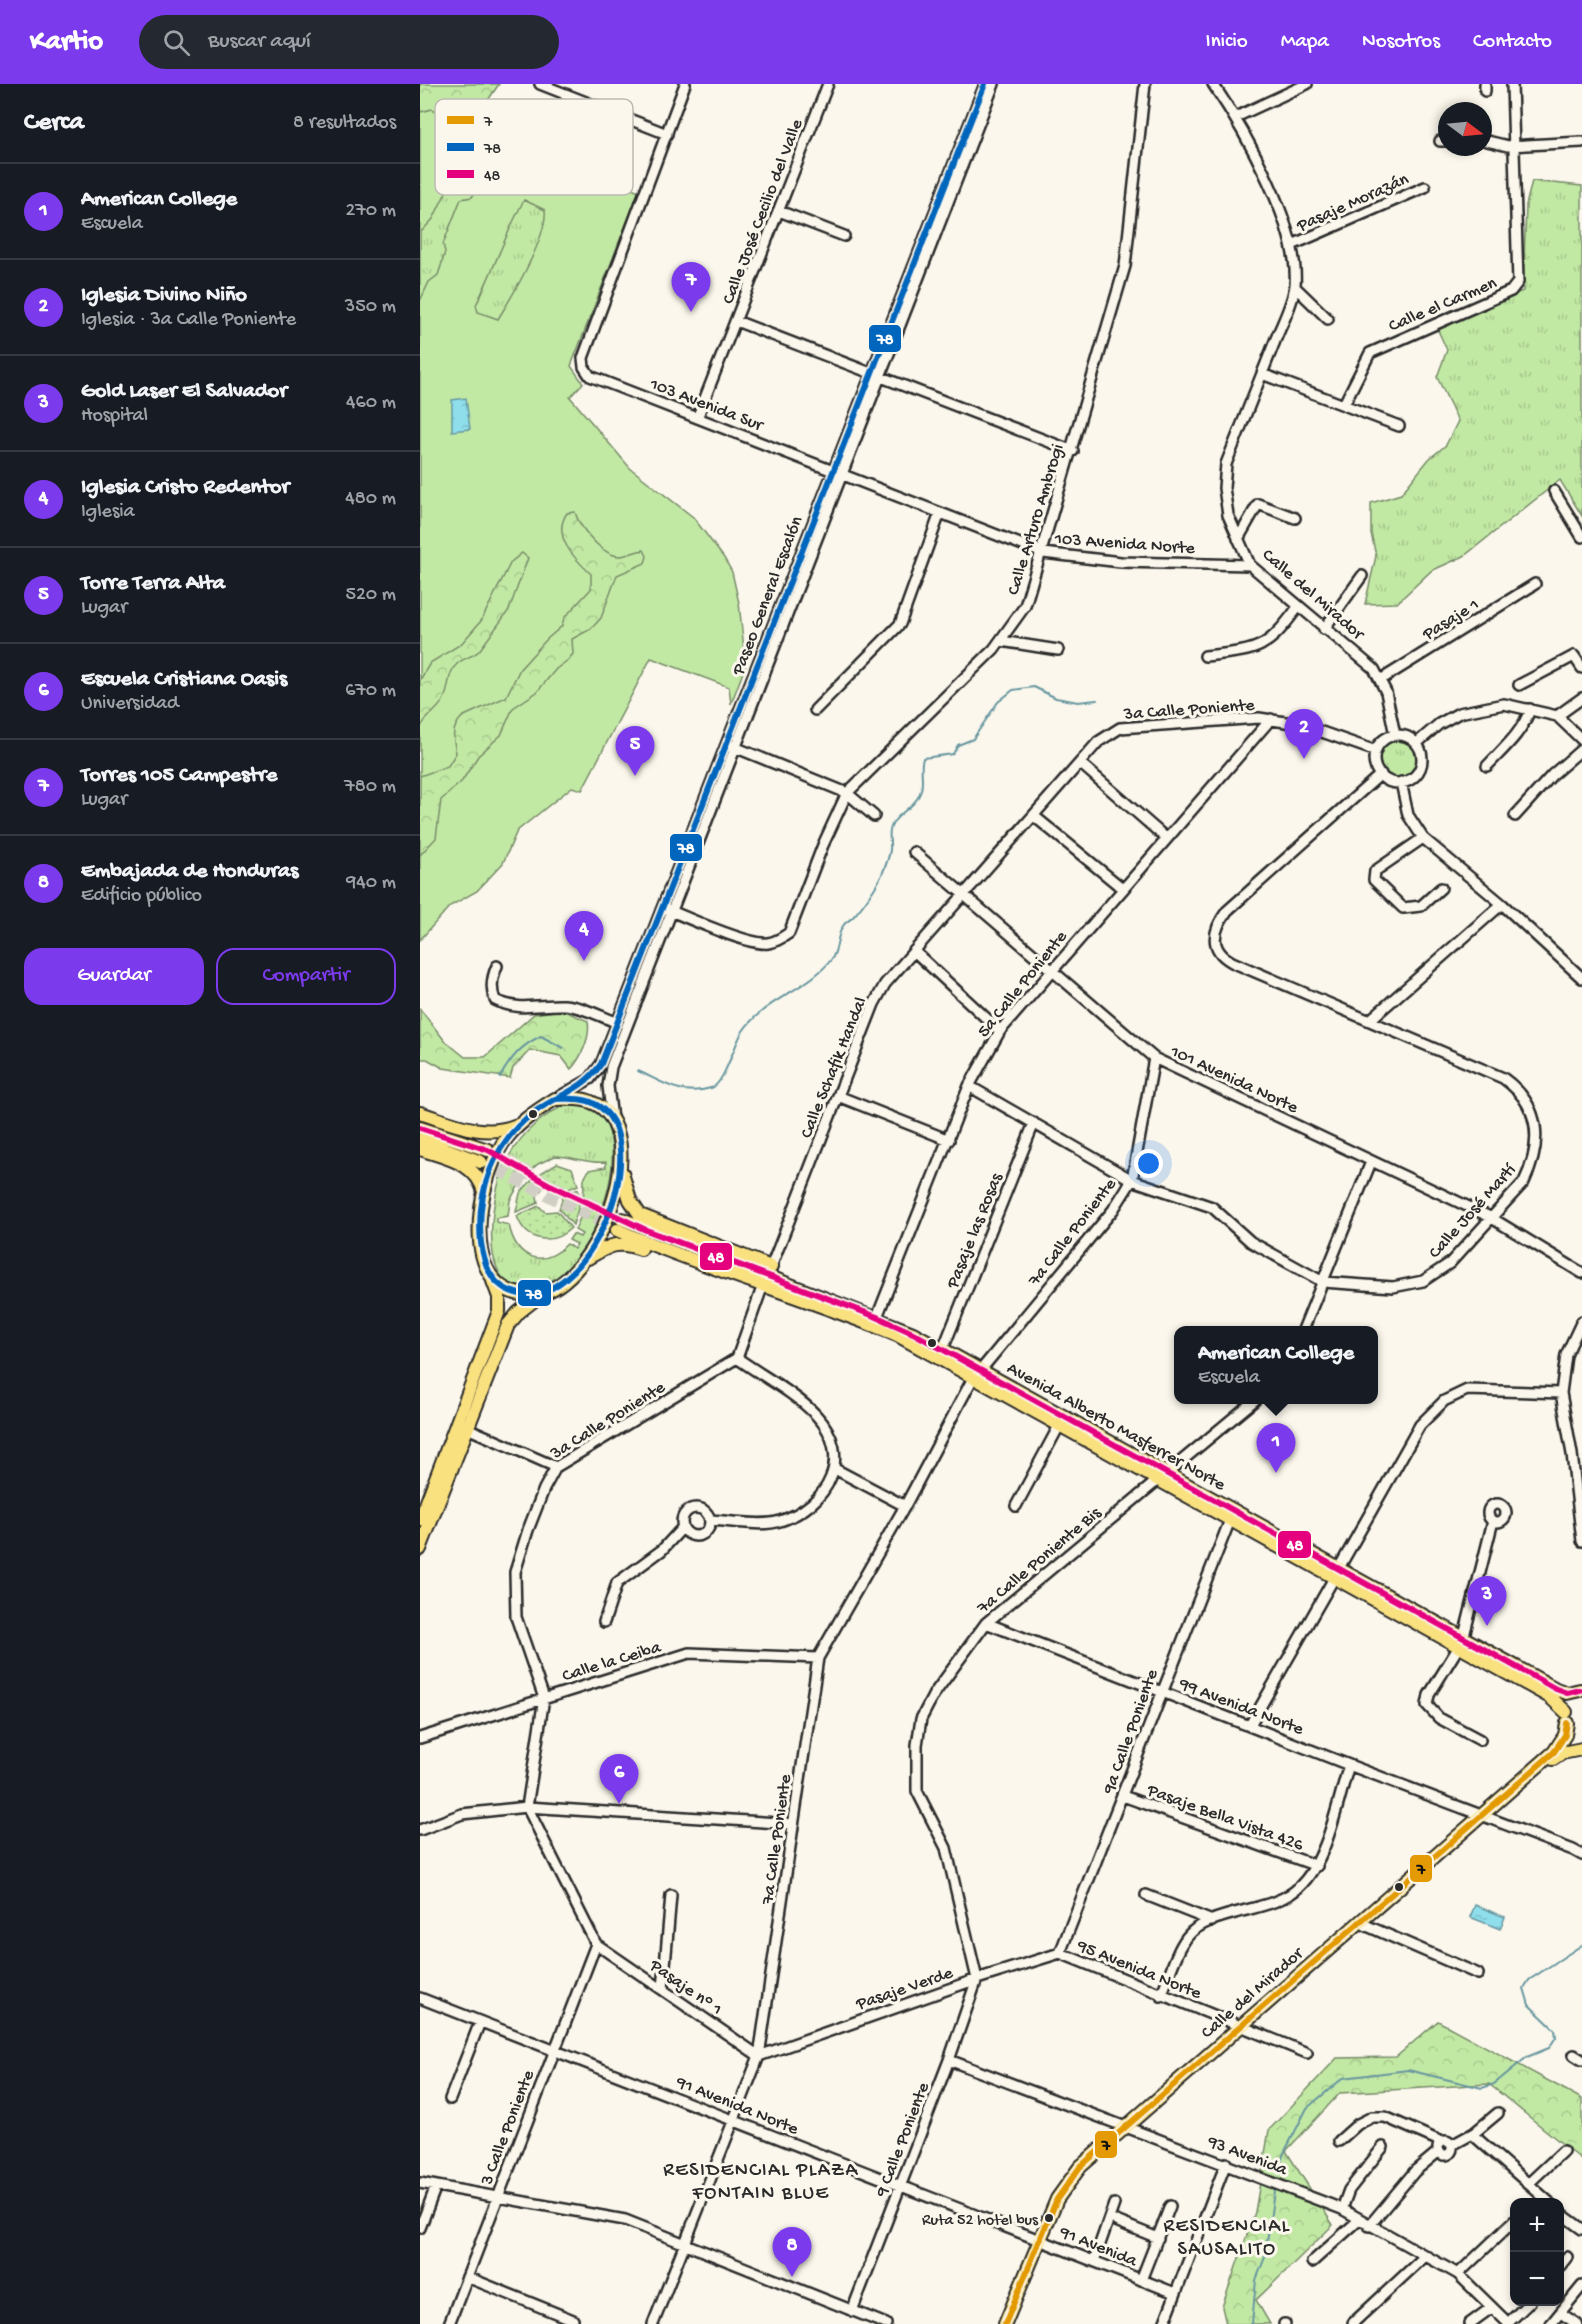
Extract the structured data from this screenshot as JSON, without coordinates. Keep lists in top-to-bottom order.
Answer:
{
  "streets": {
    "main road": ["Calle del Mirador", "Avenida Alberto Masferrer Norte"],
    "street": [
      "Pasaje Morazán",
      "Calle José Cecilio del Valle",
      "Calle el Carmen",
      "103 Avenida Sur",
      "Calle Arturo Ambrogi",
      "103 Avenida Norte",
      "Paseo General Escalón",
      "Pasaje 1",
      "3a Calle Poniente",
      "5a Calle Poniente",
      "Calle Schafik Handal",
      "101 Avenida Norte",
      "Calle José Martí",
      "Pasaje las Rosas",
      "7a Calle Poniente",
      "7a Calle Poniente Bis",
      "Calle la Ceiba",
      "99 Avenida Norte",
      "9a Calle Poniente",
      "Pasaje Bella Vista 426",
      "95 Avenida Norte",
      "Pasaje n° 1",
      "Pasaje Verde",
      "91 Avenida Norte",
      "3 Calle Poniente",
      "9 Calle Poniente",
      "93 Avenida",
      "91 Avenida"
    ]
  },
  "crossings": [
    ["Pasaje Morazán", "Calle del Mirador"],
    ["Calle José Cecilio del Valle", "103 Avenida Sur"],
    ["103 Avenida Sur", "103 Avenida Norte"],
    ["103 Avenida Sur", "Paseo General Escalón"],
    ["Calle Arturo Ambrogi", "103 Avenida Norte"],
    ["Calle Arturo Ambrogi", "Paseo General Escalón"],
    ["103 Avenida Norte", "Calle del Mirador"],
    ["103 Avenida Norte", "Paseo General Escalón"],
    ["Calle del Mirador", "Pasaje 1"],
    ["Calle del Mirador", "Avenida Alberto Masferrer Norte"],
    ["Calle del Mirador", "99 Avenida Norte"],
    ["Calle del Mirador", "95 Avenida Norte"],
    ["Calle del Mirador", "91 Avenida Norte"],
    ["Calle del Mirador", "93 Avenida"],
    ["Calle del Mirador", "91 Avenida"],
    ["3a Calle Poniente", "5a Calle Poniente"],
    ["3a Calle Poniente", "Calle Schafik Handal"],
    ["3a Calle Poniente", "101 Avenida Norte"],
    ["3a Calle Poniente", "Calle José Martí"],
    ["3a Calle Poniente", "Calle la Ceiba"],
    ["5a Calle Poniente", "101 Avenida Norte"],
    ["5a Calle Poniente", "Calle José Martí"],
    ["5a Calle Poniente", "Avenida Alberto Masferrer Norte"],
    ["Calle Schafik Handal", "101 Avenida Norte"],
    ["Calle Schafik Handal", "Avenida Alberto Masferrer Norte"],
    ["101 Avenida Norte", "Calle José Martí"],
    ["101 Avenida Norte", "7a Calle Poniente"],
    ["Calle José Martí", "Pasaje las Rosas"],
    ["Calle José Martí", "7a Calle Poniente"],
    ["Pasaje las Rosas", "Avenida Alberto Masferrer Norte"],
    ["7a Calle Poniente", "Avenida Alberto Masferrer Norte"],
    ["7a Calle Poniente", "Calle la Ceiba"],
    ["7a Calle Poniente", "Pasaje n° 1"],
    ["7a Calle Poniente", "Pasaje Verde"],
    ["7a Calle Poniente", "91 Avenida Norte"],
    ["Avenida Alberto Masferrer Norte", "7a Calle Poniente Bis"],
    ["Avenida Alberto Masferrer Norte", "9a Calle Poniente"],
    ["7a Calle Poniente Bis", "99 Avenida Norte"],
    ["7a Calle Poniente Bis", "Pasaje Verde"],
    ["7a Calle Poniente Bis", "9 Calle Poniente"],
    ["99 Avenida Norte", "9a Calle Poniente"],
    ["9a Calle Poniente", "Pasaje Bella Vista 426"],
    ["9a Calle Poniente", "95 Avenida Norte"],
    ["9a Calle Poniente", "Pasaje Verde"],
    ["95 Avenida Norte", "Pasaje Verde"],
    ["Pasaje n° 1", "Pasaje Verde"],
    ["Pasaje n° 1", "3 Calle Poniente"],
    ["Pasaje Verde", "9 Calle Poniente"],
    ["91 Avenida Norte", "3 Calle Poniente"],
    ["91 Avenida Norte", "9 Calle Poniente"],
    ["91 Avenida Norte", "91 Avenida"],
    ["9 Calle Poniente", "93 Avenida"]
  ],
  "districts": ["RESIDENCIAL PLAZA FONTAIN BLUE", "RESIDENCIAL SAUSALITO"],
  "places": ["Ruta 52 hotel bus"],
  "lines": ["transit line 78", "transit line 48", "transit line 7"],
  "legend": ["7", "78", "48"],
  "north": "right",
  "page": {
    "header": "Kartio",
    "search": "Buscar aquí",
    "nav": [
      "Inicio",
      "Mapa",
      "Nosotros",
      "Contacto"
    ],
    "heading": ["Cerca", "8 resultados"],
    "list": [
      {
        "mark": "1",
        "name": "American College",
        "note": "Escuela",
        "value": "270 m"
      },
      {
        "mark": "2",
        "name": "Iglesia Divino Niño",
        "note": "Iglesia · 3a Calle Poniente",
        "value": "350 m"
      },
      {
        "mark": "3",
        "name": "Gold Laser El Salvador",
        "note": "Hospital",
        "value": "460 m"
      },
      {
        "mark": "4",
        "name": "Iglesia Cristo Redentor",
        "note": "Iglesia",
        "value": "480 m"
      },
      {
        "mark": "5",
        "name": "Torre Terra Alta",
        "note": "Lugar",
        "value": "520 m"
      },
      {
        "mark": "6",
        "name": "Escuela Cristiana Oasis",
        "note": "Universidad",
        "value": "670 m"
      },
      {
        "mark": "7",
        "name": "Torres 105 Campestre",
        "note": "Lugar",
        "value": "780 m"
      },
      {
        "mark": "8",
        "name": "Embajada de Honduras",
        "note": "Edificio público",
        "value": "940 m"
      }
    ],
    "pins": [
      "7",
      "2",
      "5",
      "4",
      "1",
      "3",
      "6",
      "8"
    ],
    "buttons": ["Guardar", "Compartir"],
    "popup": ["American College", "Escuela"],
    "map_buttons": ["+", "−"]
  }
}
